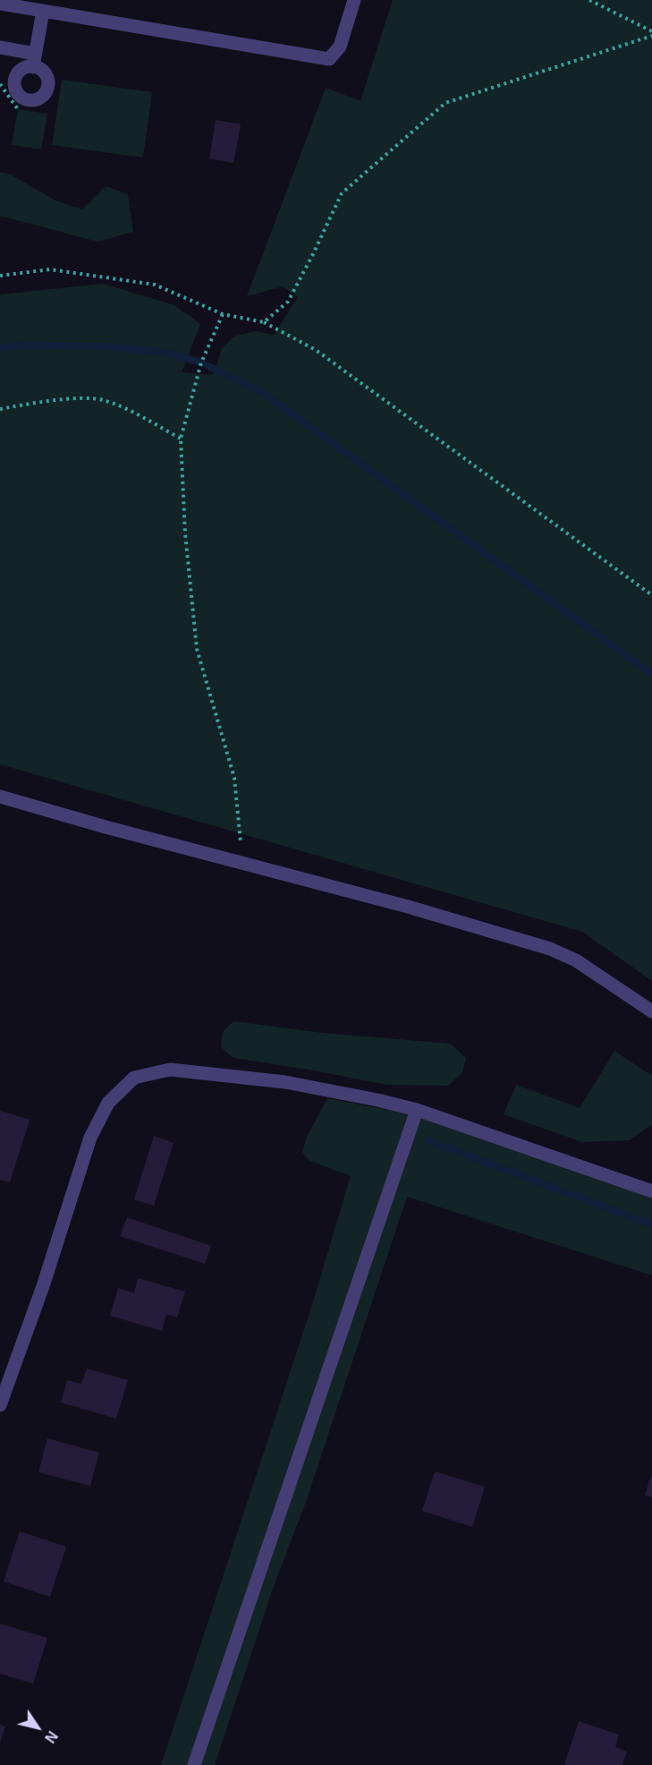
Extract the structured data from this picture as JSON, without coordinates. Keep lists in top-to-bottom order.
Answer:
{
  "north": "bottom right"
}
